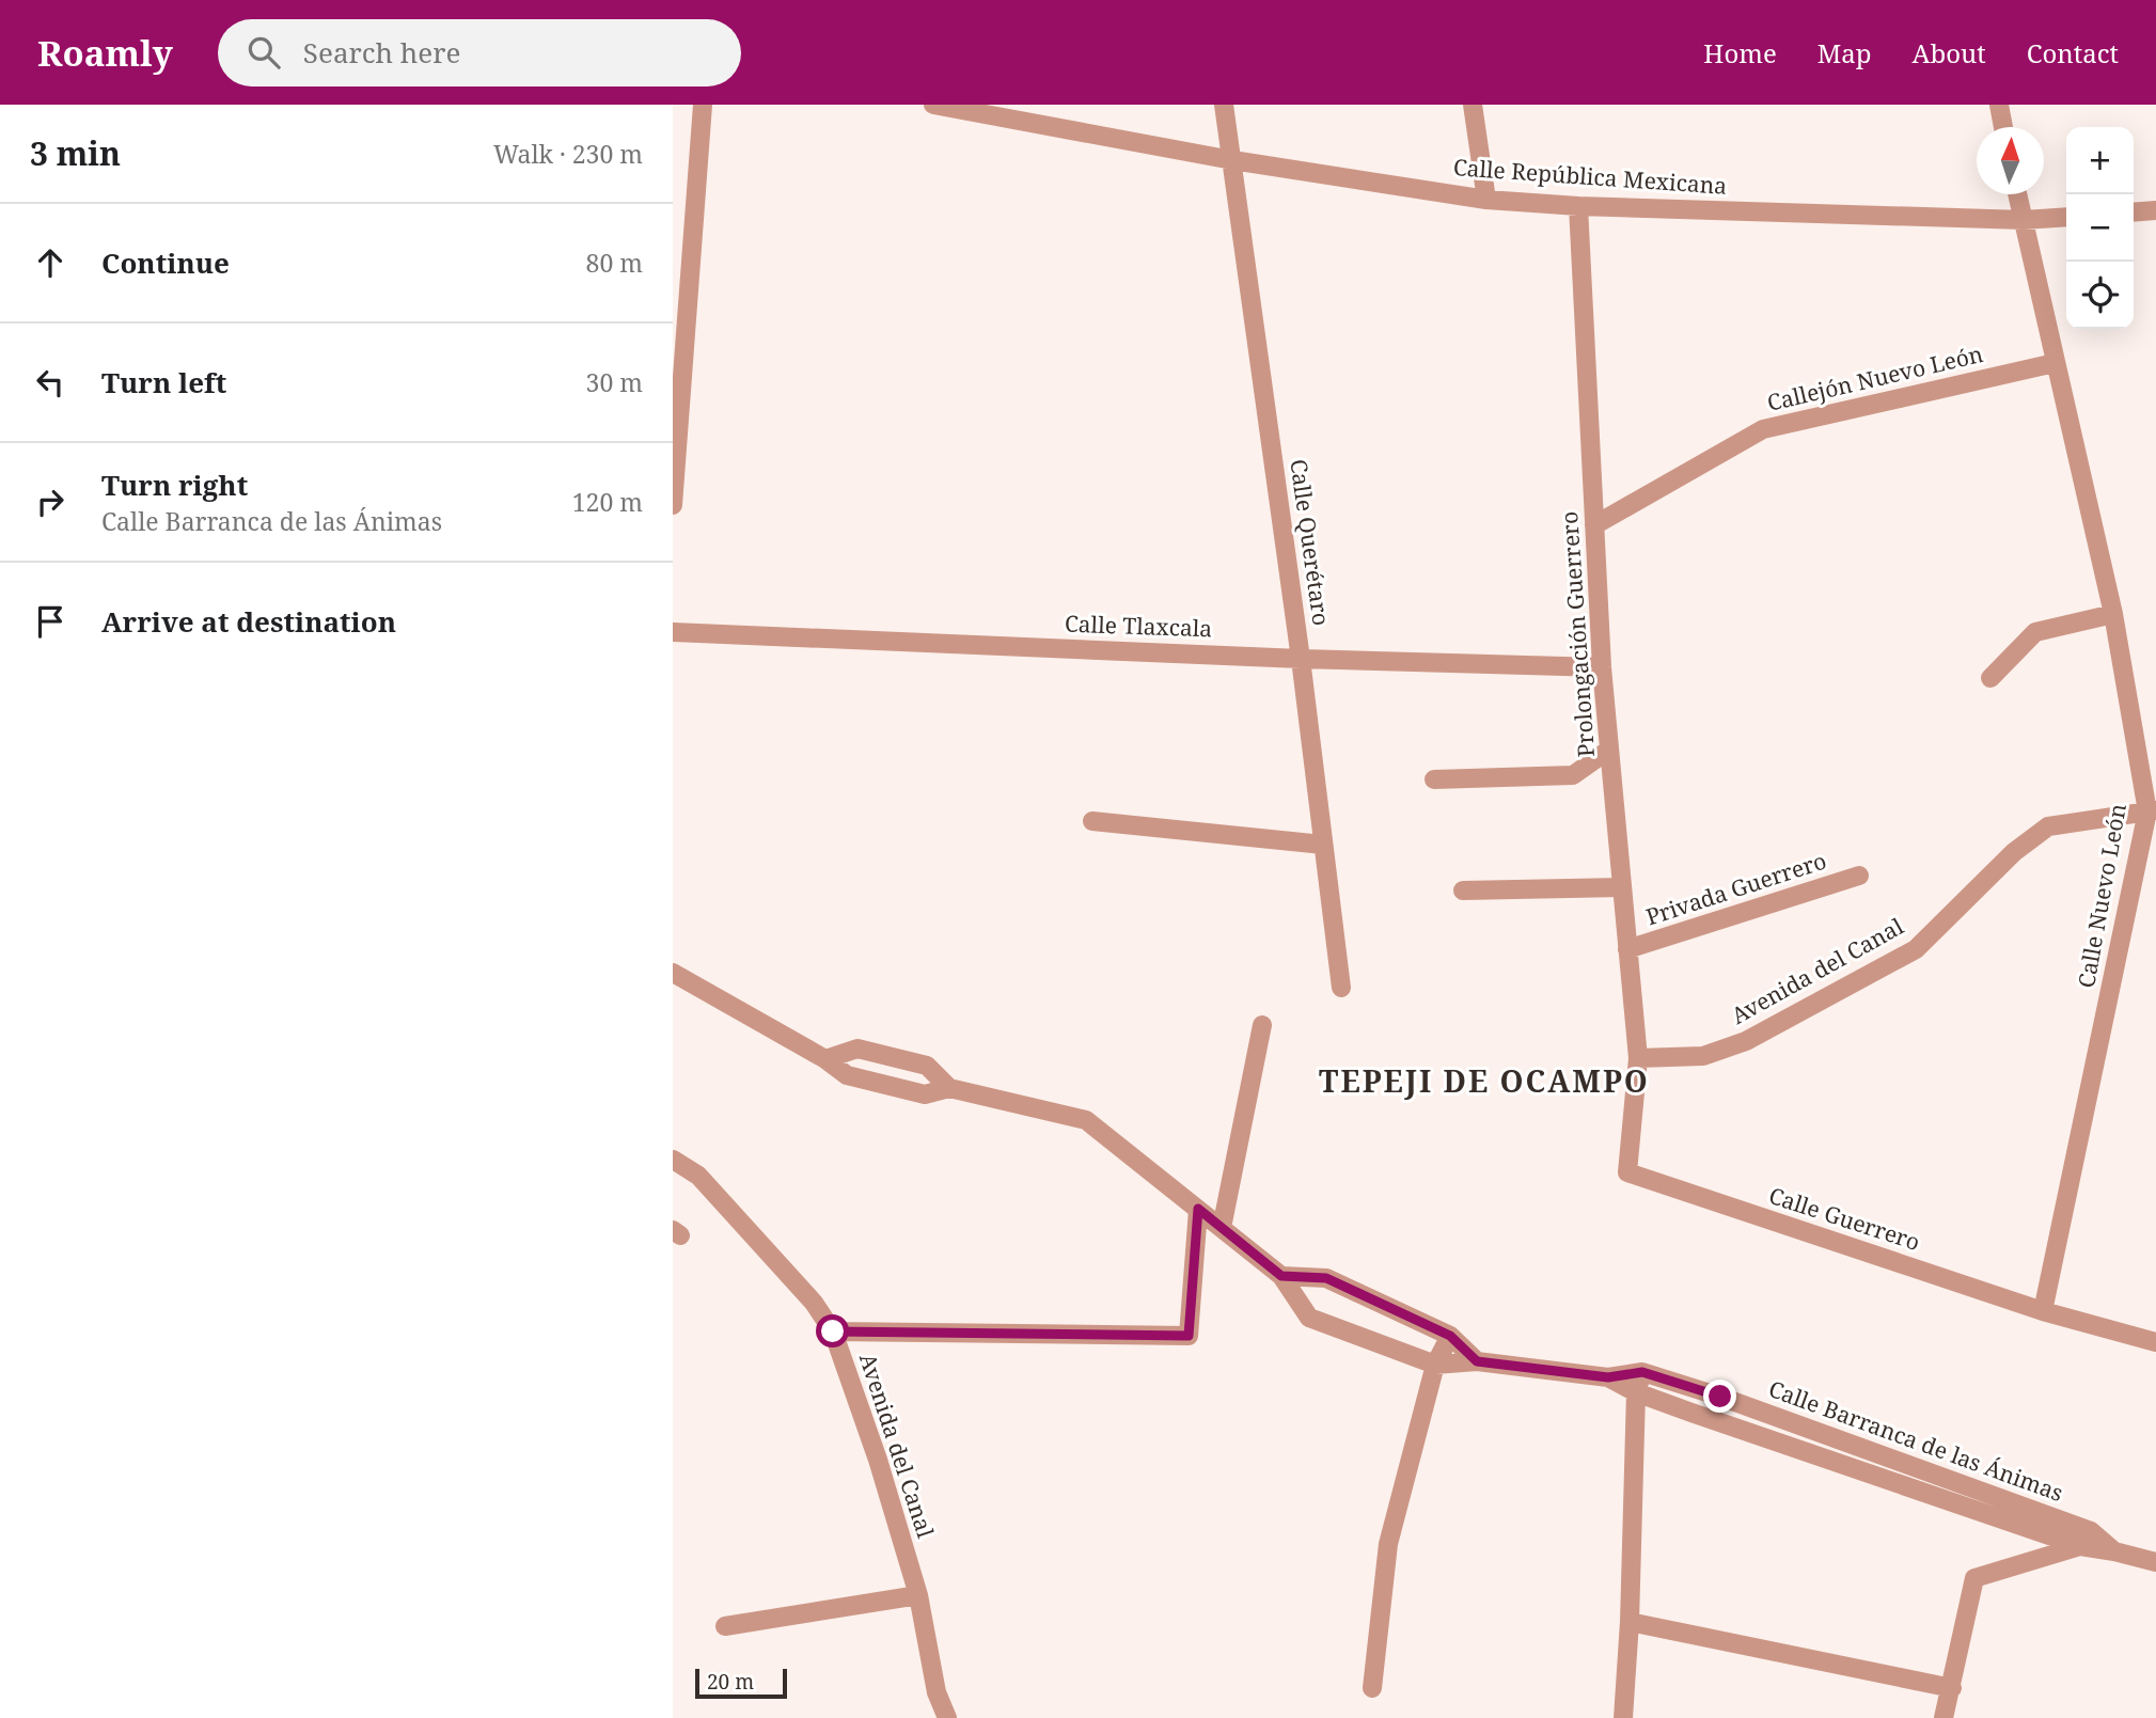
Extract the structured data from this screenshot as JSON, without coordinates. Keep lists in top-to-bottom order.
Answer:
{
  "streets": {
    "street": [
      "Calle República Mexicana",
      "Callejón Nuevo León",
      "Calle Querétaro",
      "Calle Tlaxcala",
      "Prolongación Guerrero",
      "Privada Guerrero",
      "Calle Nuevo León",
      "Avenida del Canal",
      "Calle Guerrero",
      "Calle Barranca de las Ánimas"
    ]
  },
  "crossings": [
    ["Calle República Mexicana", "Calle Querétaro"],
    ["Calle República Mexicana", "Prolongación Guerrero"],
    ["Calle República Mexicana", "Calle Nuevo León"],
    ["Callejón Nuevo León", "Prolongación Guerrero"],
    ["Callejón Nuevo León", "Calle Nuevo León"],
    ["Calle Querétaro", "Calle Tlaxcala"],
    ["Calle Tlaxcala", "Prolongación Guerrero"],
    ["Prolongación Guerrero", "Privada Guerrero"],
    ["Prolongación Guerrero", "Avenida del Canal"],
    ["Prolongación Guerrero", "Calle Guerrero"],
    ["Calle Nuevo León", "Avenida del Canal"],
    ["Calle Nuevo León", "Calle Guerrero"],
    ["Avenida del Canal", "Calle Guerrero"]
  ],
  "districts": ["TEPEJI DE OCAMPO"],
  "scale_bar": "20 m",
  "north": "top",
  "page": {
    "header": "Roamly",
    "search": "Search here",
    "nav": [
      "Home",
      "Map",
      "About",
      "Contact"
    ],
    "heading": ["3 min", "Walk · 230 m"],
    "map_buttons": ["+", "−"],
    "list": [
      ["Continue", "80 m"],
      ["Turn left", "30 m"],
      ["Turn right", "Calle Barranca de las Ánimas", "120 m"],
      "Arrive at destination"
    ],
    "scale": "20 m"
  }
}
